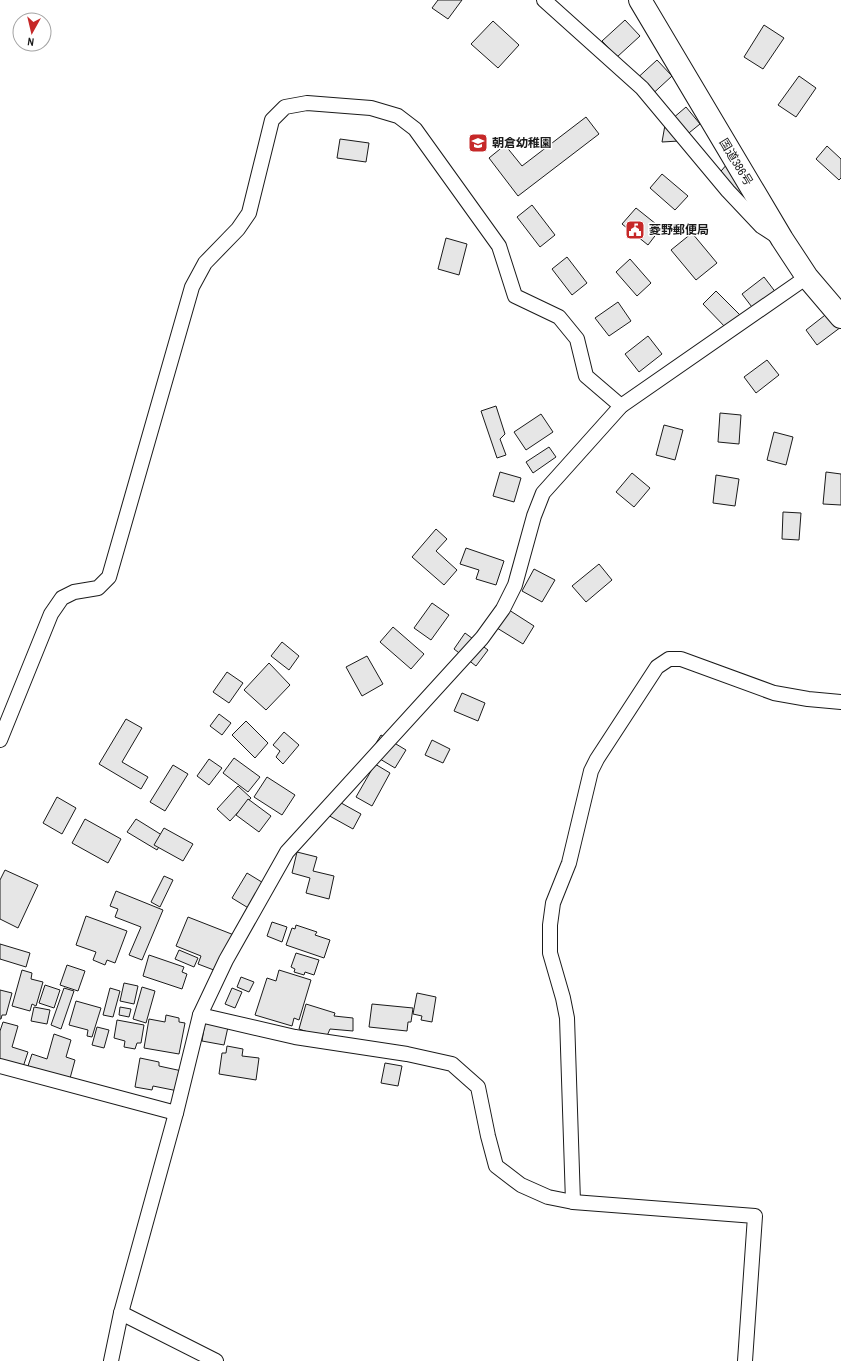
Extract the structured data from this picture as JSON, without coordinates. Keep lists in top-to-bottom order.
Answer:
{
  "streets": {
    "highway": ["国道386号"]
  },
  "places": {
    "school or university": ["朝倉幼稚園"],
    "public building": ["菱野郵便局"]
  },
  "north": "bottom"
}
